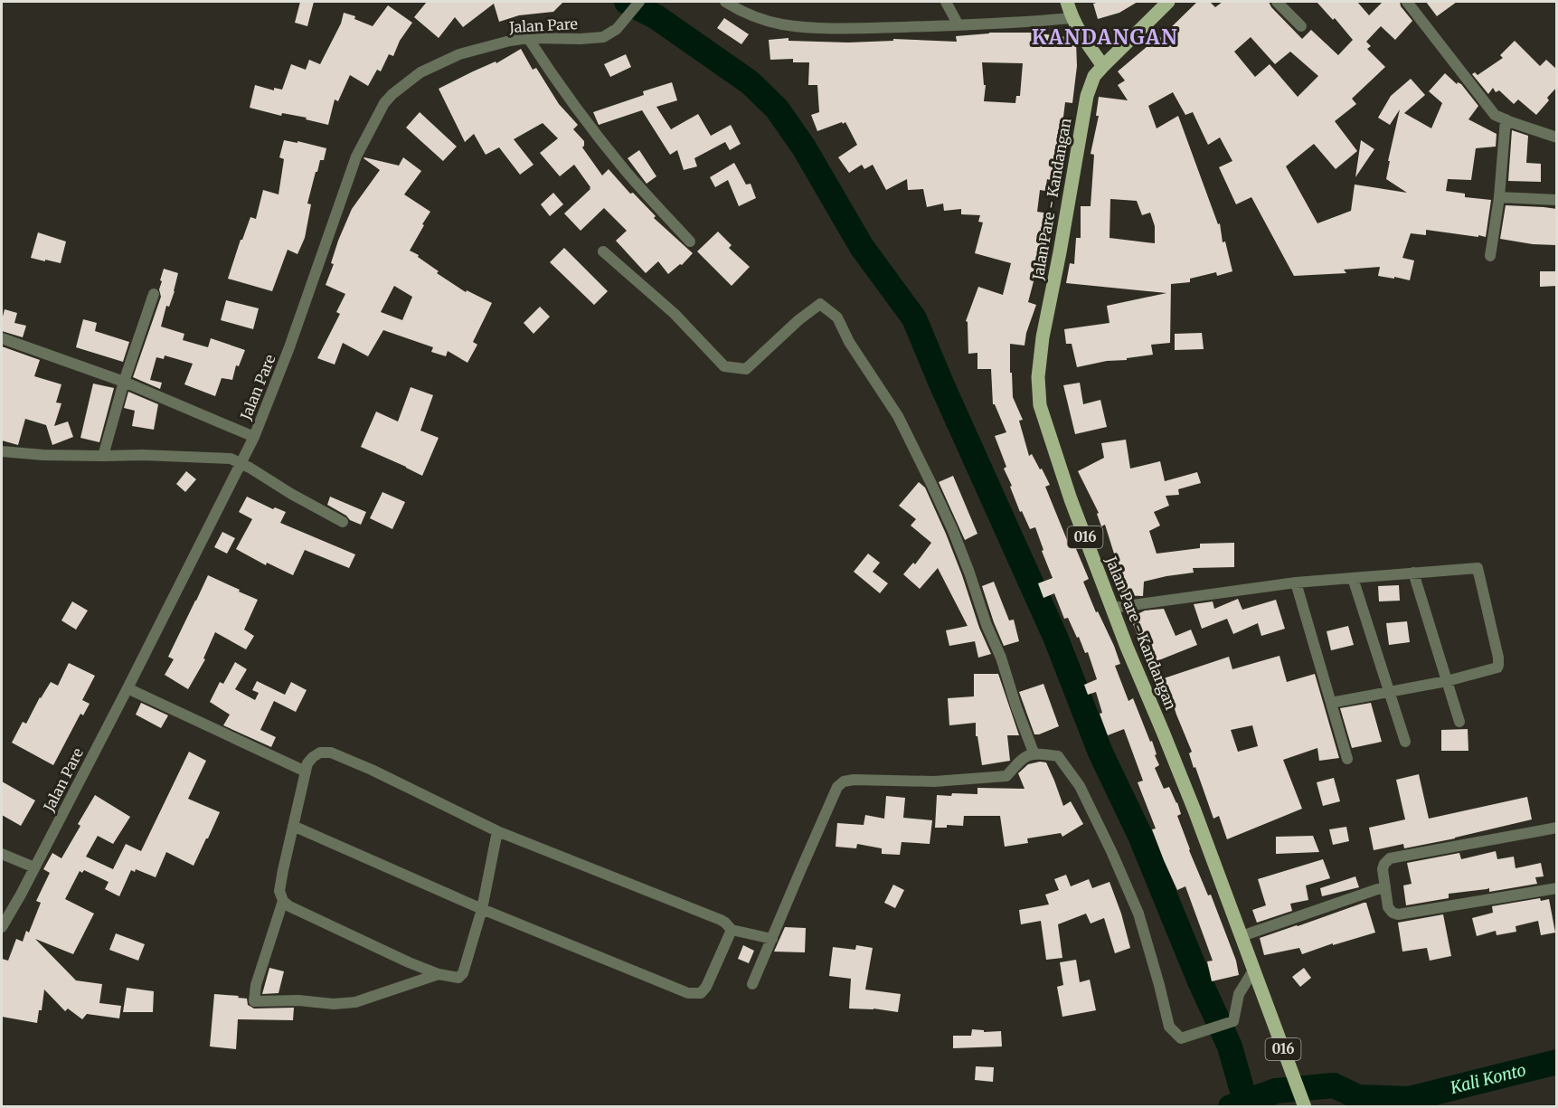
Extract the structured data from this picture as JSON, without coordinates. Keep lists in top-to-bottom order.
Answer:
{
  "streets": {
    "main road": ["Jalan Pare - Kandangan", "016"],
    "street": ["Jalan Pare"]
  },
  "districts": ["KANDANGAN"],
  "water": ["Kali Konto"]
}
